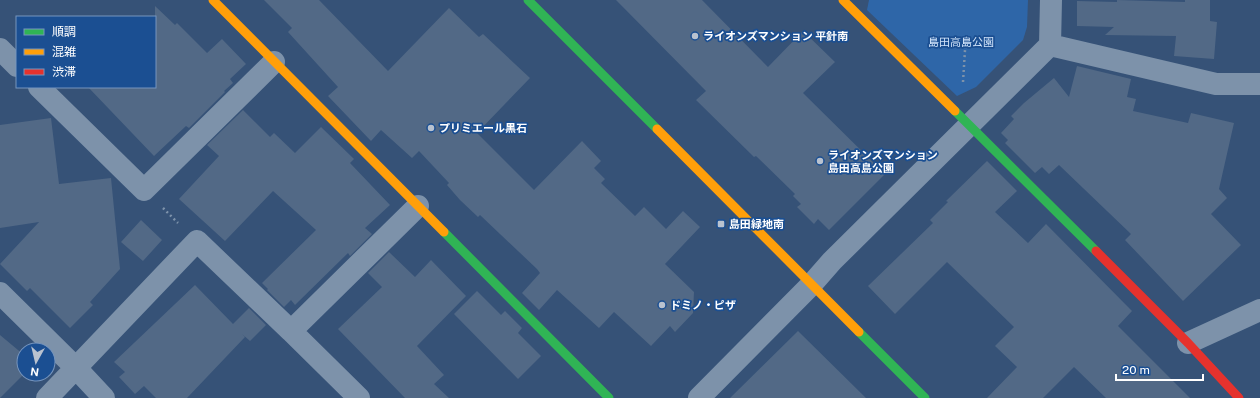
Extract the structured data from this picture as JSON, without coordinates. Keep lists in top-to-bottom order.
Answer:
{
  "parks": ["島田高島公園"],
  "places": {
    "other": [
      "ライオンズマンション 平針南",
      "プリミエール黒石",
      "ライオンズマンション 島田高島公園",
      "ドミノ・ピザ"
    ],
    "transit": ["島田緑地南"]
  },
  "legend": ["順調", "混雑", "渋滞"],
  "scale_bar": "20 m",
  "north": "bottom"
}
